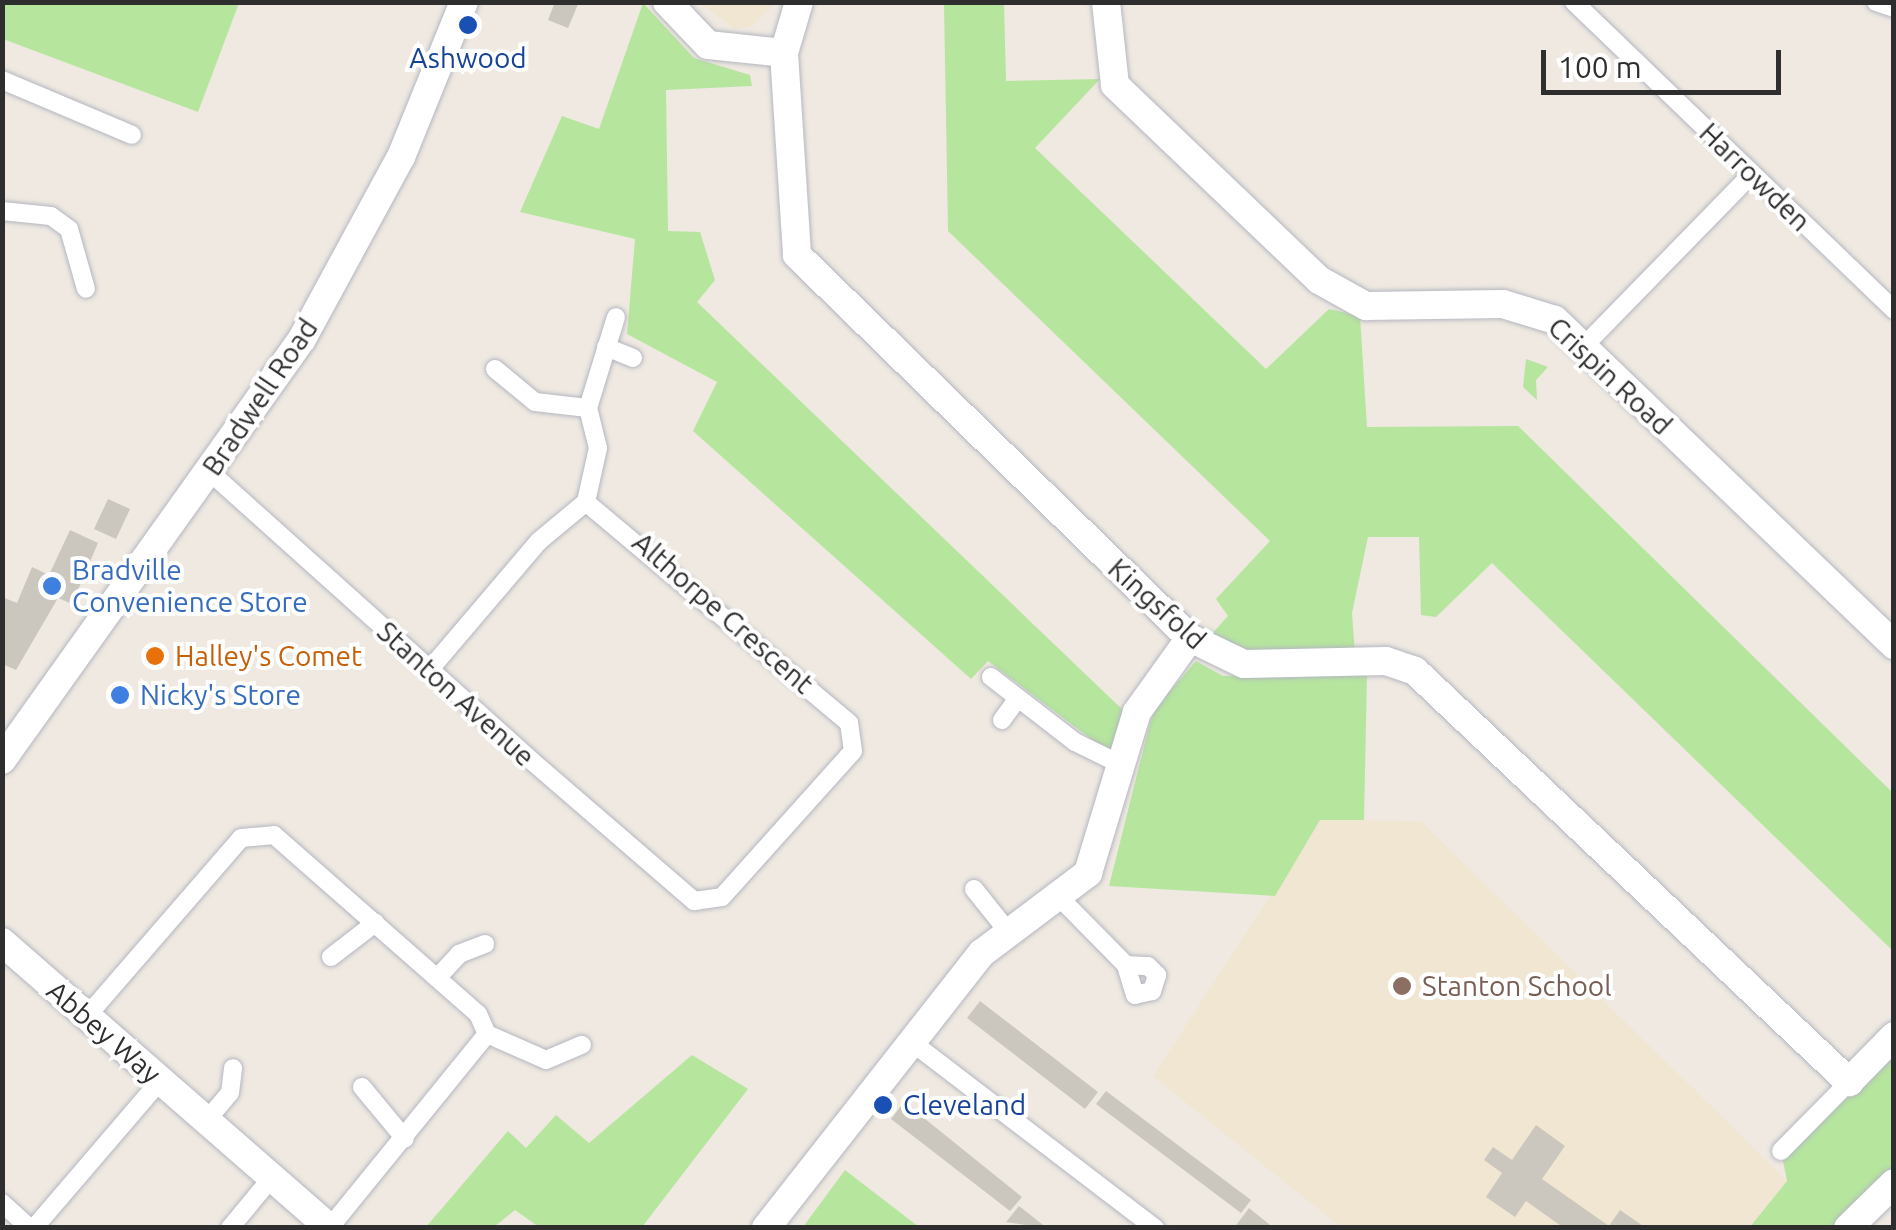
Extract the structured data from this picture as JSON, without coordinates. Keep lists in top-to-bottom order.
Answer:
{
  "streets": {
    "street": [
      "Harrowden",
      "Crispin Road",
      "Bradwell Road",
      "Kingsfold",
      "Althorpe Crescent",
      "Stanton Avenue",
      "Abbey Way"
    ]
  },
  "crossings": [
    ["Bradwell Road", "Stanton Avenue"],
    ["Althorpe Crescent", "Stanton Avenue"]
  ],
  "places": [
    "Ashwood",
    "Bradville Convenience Store",
    "Halley's Comet",
    "Nicky's Store",
    "Stanton School",
    "Cleveland"
  ],
  "scale_bar": "100 m"
}
